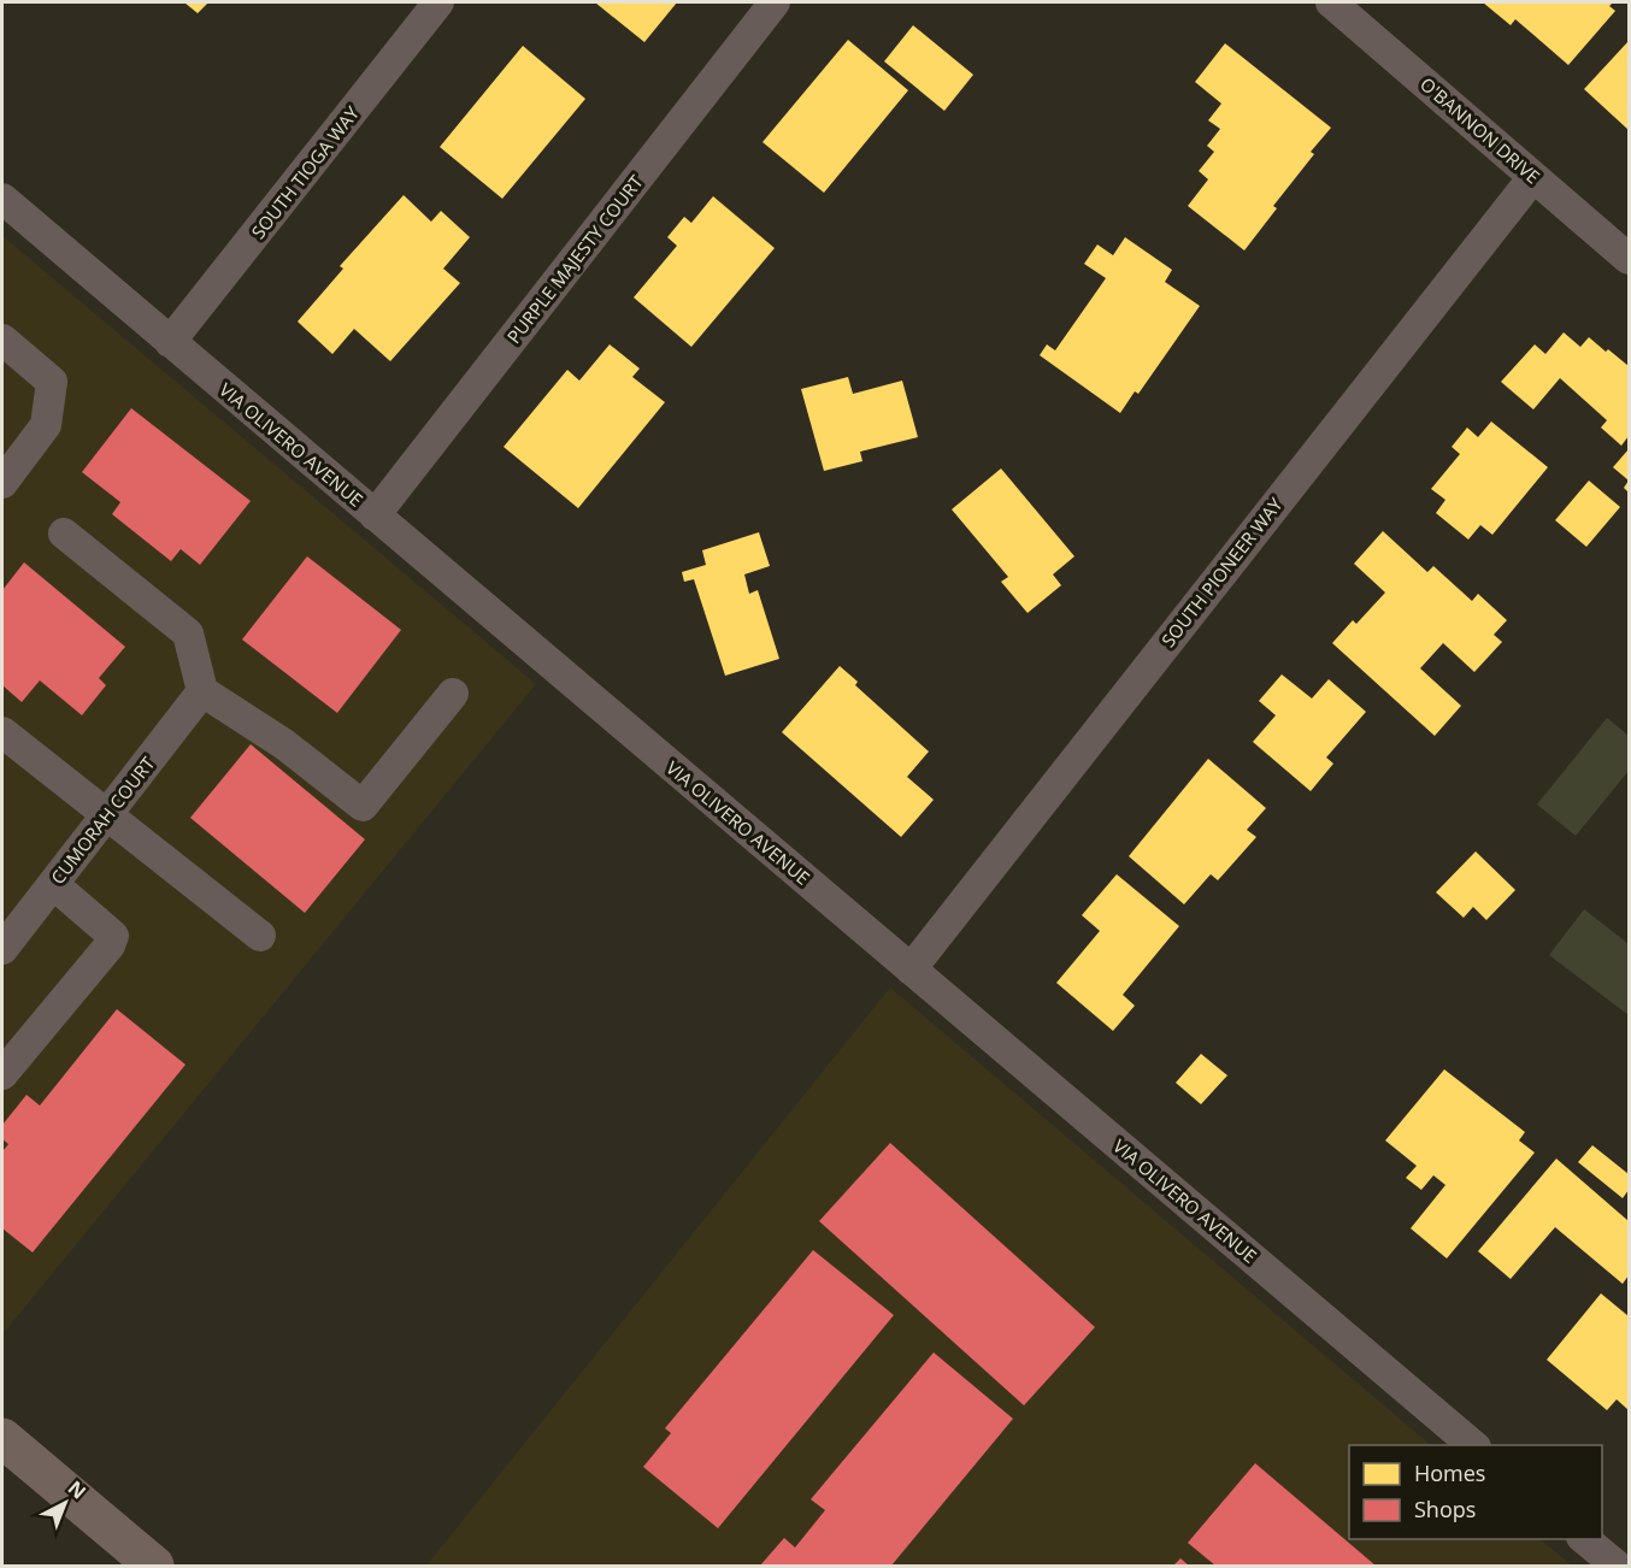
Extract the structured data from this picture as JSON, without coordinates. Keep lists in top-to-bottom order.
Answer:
{
  "streets": {
    "street": [
      "O'BANNON DRIVE",
      "SOUTH TIOGA WAY",
      "PURPLE MAJESTY COURT",
      "VIA OLIVERO AVENUE",
      "SOUTH PIONEER WAY",
      "CUMORAH COURT"
    ]
  },
  "crossings": [
    ["O'BANNON DRIVE", "SOUTH PIONEER WAY"],
    ["SOUTH TIOGA WAY", "VIA OLIVERO AVENUE"],
    ["PURPLE MAJESTY COURT", "VIA OLIVERO AVENUE"],
    ["VIA OLIVERO AVENUE", "SOUTH PIONEER WAY"]
  ],
  "legend": ["Homes", "Shops"],
  "north": "top right"
}
